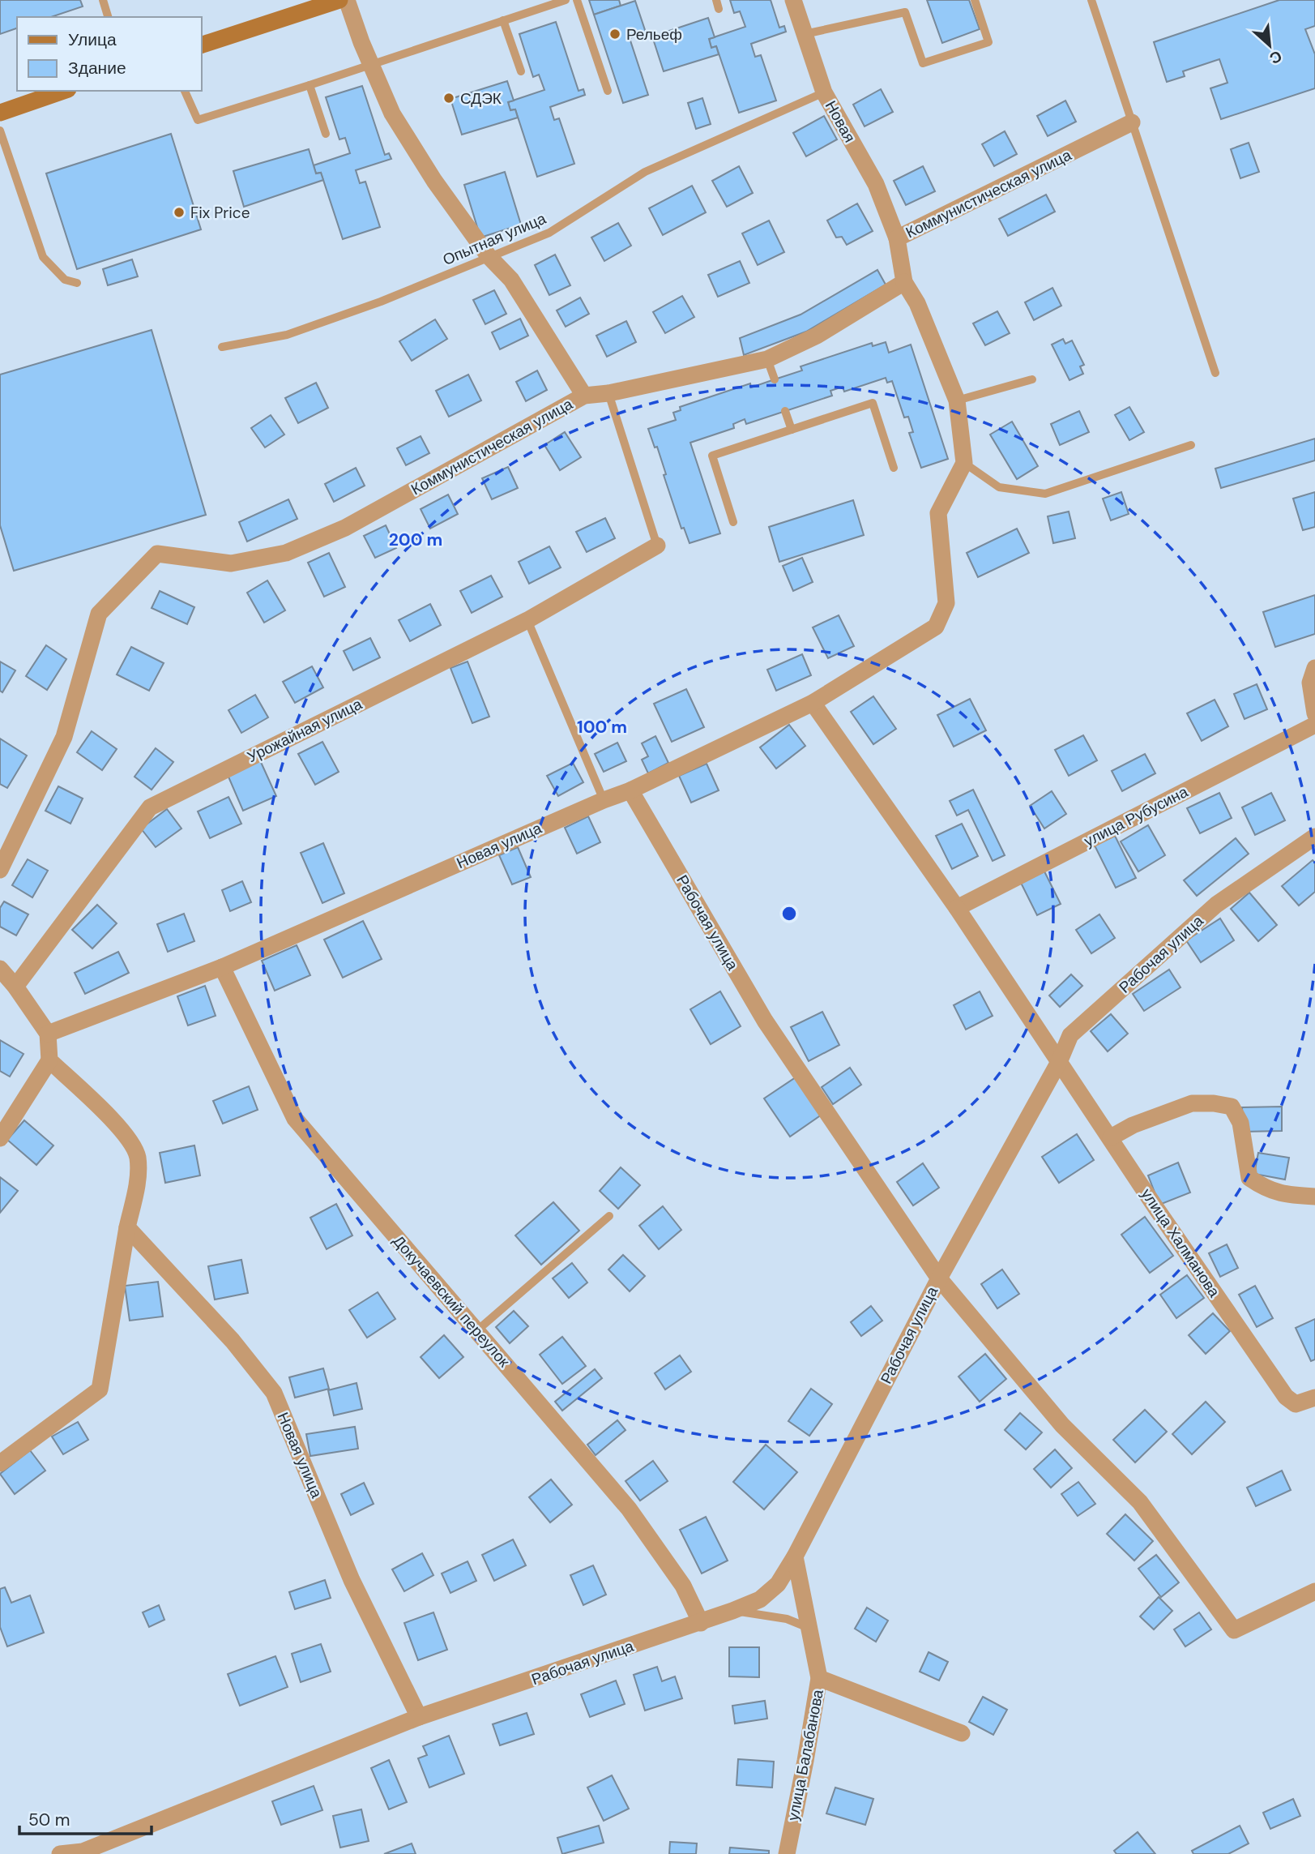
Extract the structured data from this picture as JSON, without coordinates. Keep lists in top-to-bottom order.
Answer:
{
  "streets": {
    "street": [
      "Новая",
      "Коммунистическая улица",
      "Урожайная улица",
      "улица Рубусина",
      "Новая улица",
      "Рабочая улица",
      "улица Халманова",
      "Докучаевский переулок",
      "улица Балабанова"
    ],
    "lane": ["Опытная улица"]
  },
  "crossings": [
    ["Новая", "Коммунистическая улица"],
    ["Новая", "Опытная улица"],
    ["Новая улица", "Рабочая улица"],
    ["Новая улица", "Докучаевский переулок"],
    ["Рабочая улица", "улица Халманова"],
    ["Рабочая улица", "Докучаевский переулок"],
    ["Рабочая улица", "улица Балабанова"]
  ],
  "places": ["Рельеф", "СДЭК", "Fix Price"],
  "legend": ["Улица", "Здание"],
  "scale_bar": "50 m",
  "north": "bottom right",
  "rings": ["200 m", "100 m"]
}
